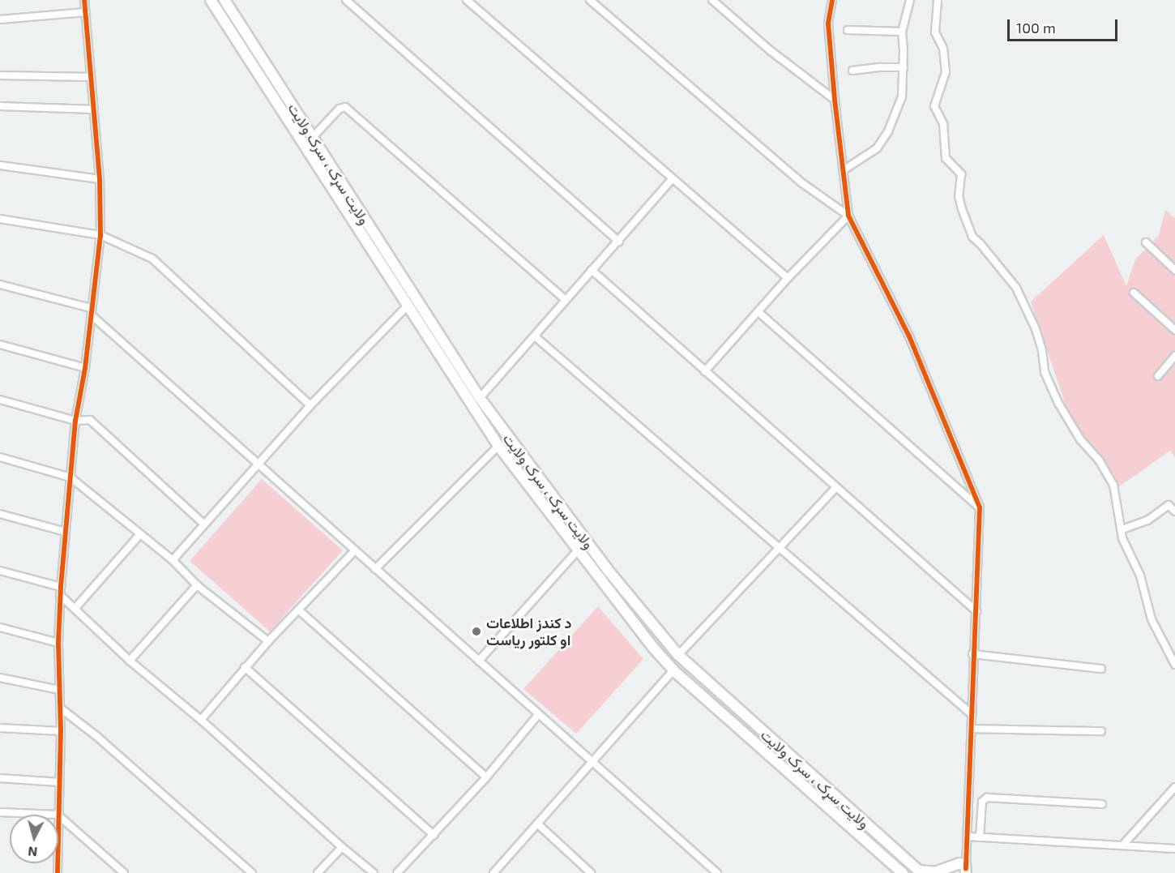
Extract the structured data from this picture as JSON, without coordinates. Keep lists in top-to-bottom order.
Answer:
{
  "streets": {
    "main road": ["ولایت سړک ، سرک ولایت"]
  },
  "places": ["د کندز اطلاعات او کلتور ریاست"],
  "scale_bar": "100 m",
  "north": "bottom"
}
